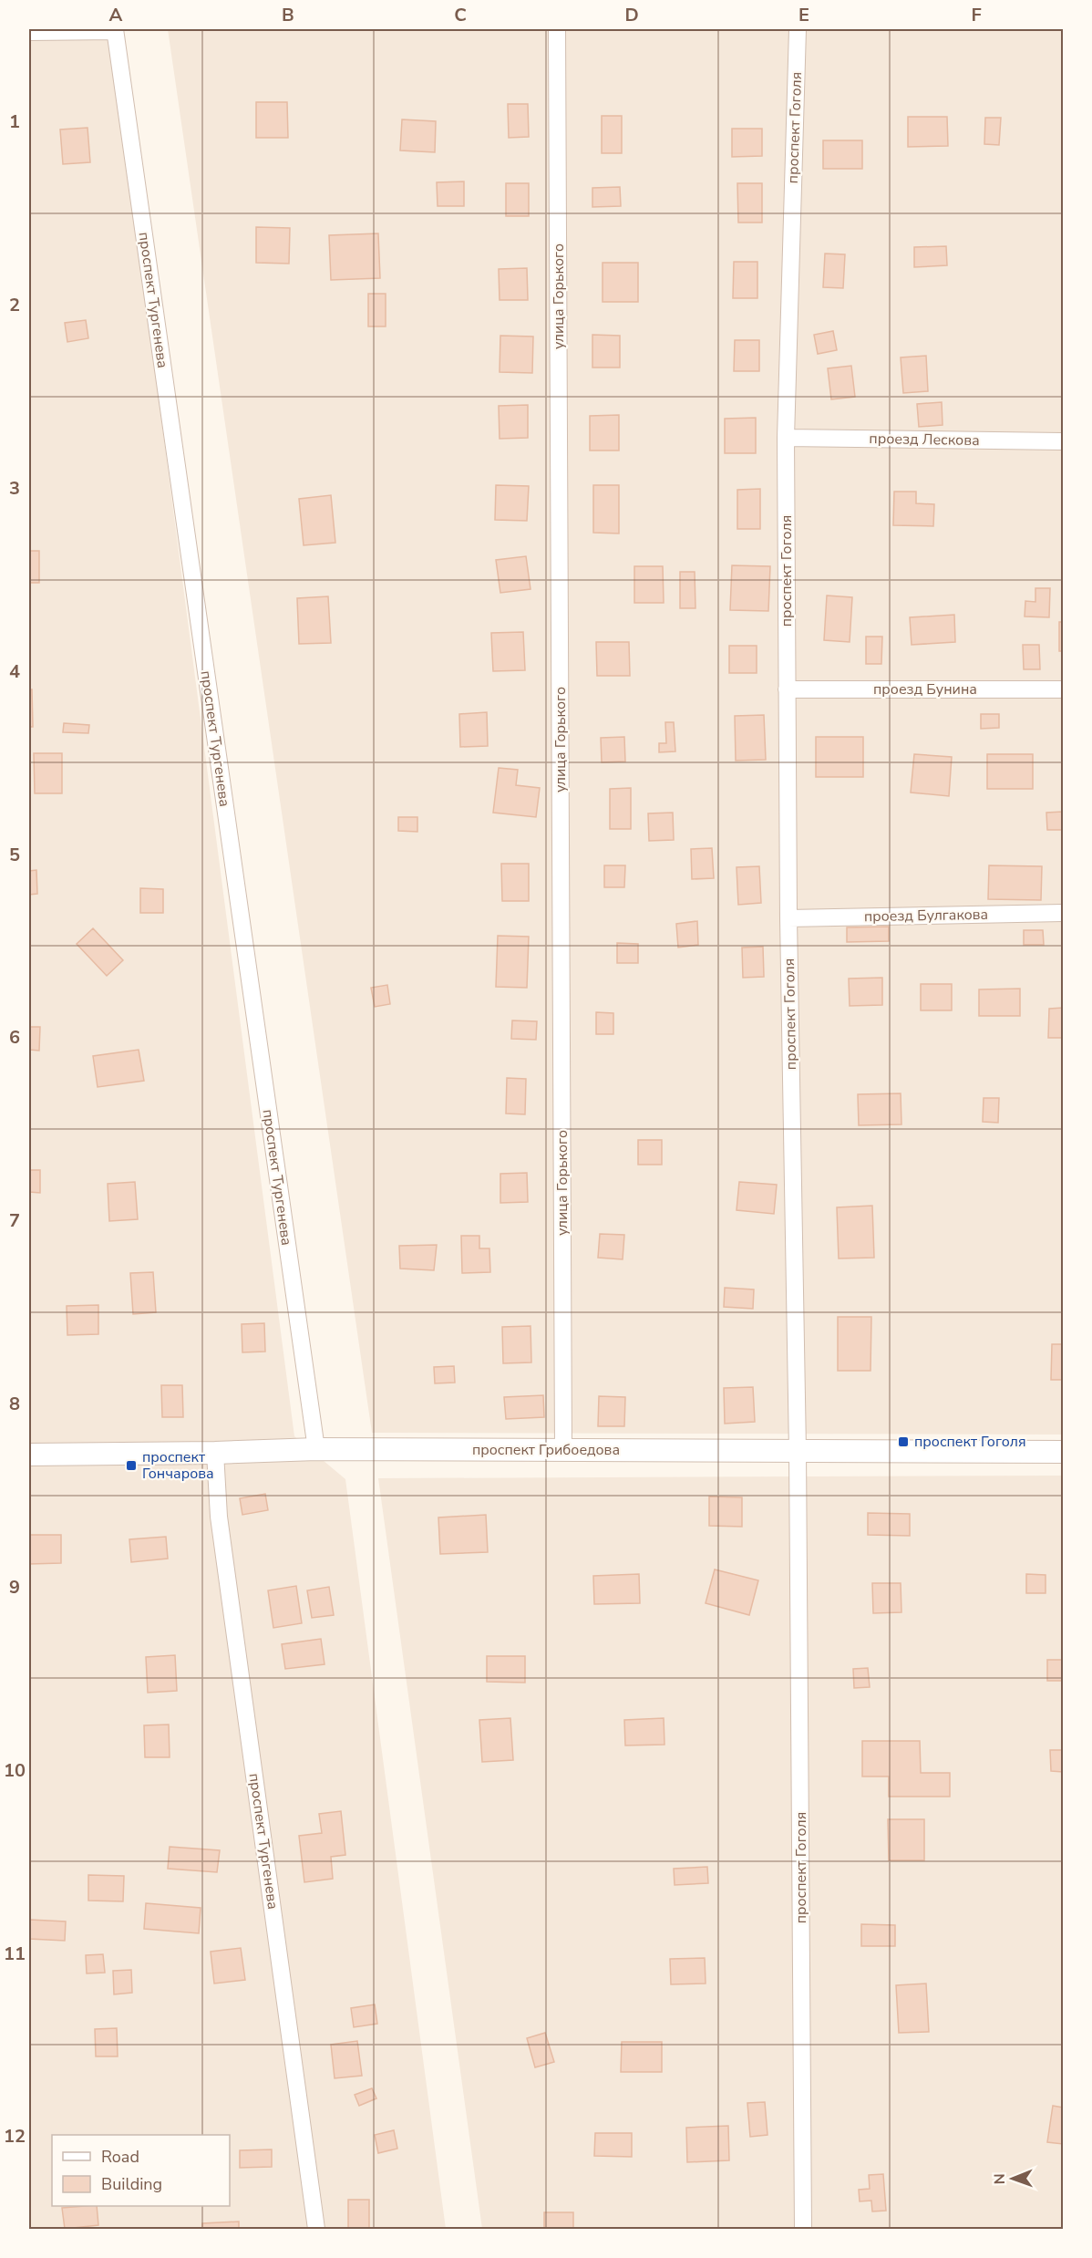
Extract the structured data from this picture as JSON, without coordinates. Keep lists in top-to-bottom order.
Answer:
{
  "streets": {
    "street": [
      "проспект Гоголя",
      "улица Горького",
      "проспект Тургенева",
      "проезд Лескова",
      "проезд Бунина",
      "проезд Булгакова",
      "проспект Грибоедова"
    ]
  },
  "crossings": [
    ["проспект Гоголя", "проезд Лескова"],
    ["проспект Гоголя", "проезд Бунина"],
    ["проспект Гоголя", "проезд Булгакова"],
    ["проспект Гоголя", "проспект Грибоедова"],
    ["улица Горького", "проспект Грибоедова"],
    ["проспект Тургенева", "проспект Грибоедова"]
  ],
  "places": {
    "transit": ["проспект Гоголя", "проспект Гончарова"]
  },
  "legend": ["Road", "Building"],
  "north": "left",
  "grid": {
    "columns": [
      "A",
      "B",
      "C",
      "D",
      "E",
      "F"
    ],
    "rows": [
      "1",
      "2",
      "3",
      "4",
      "5",
      "6",
      "7",
      "8",
      "9",
      "10",
      "11",
      "12"
    ]
  }
}
